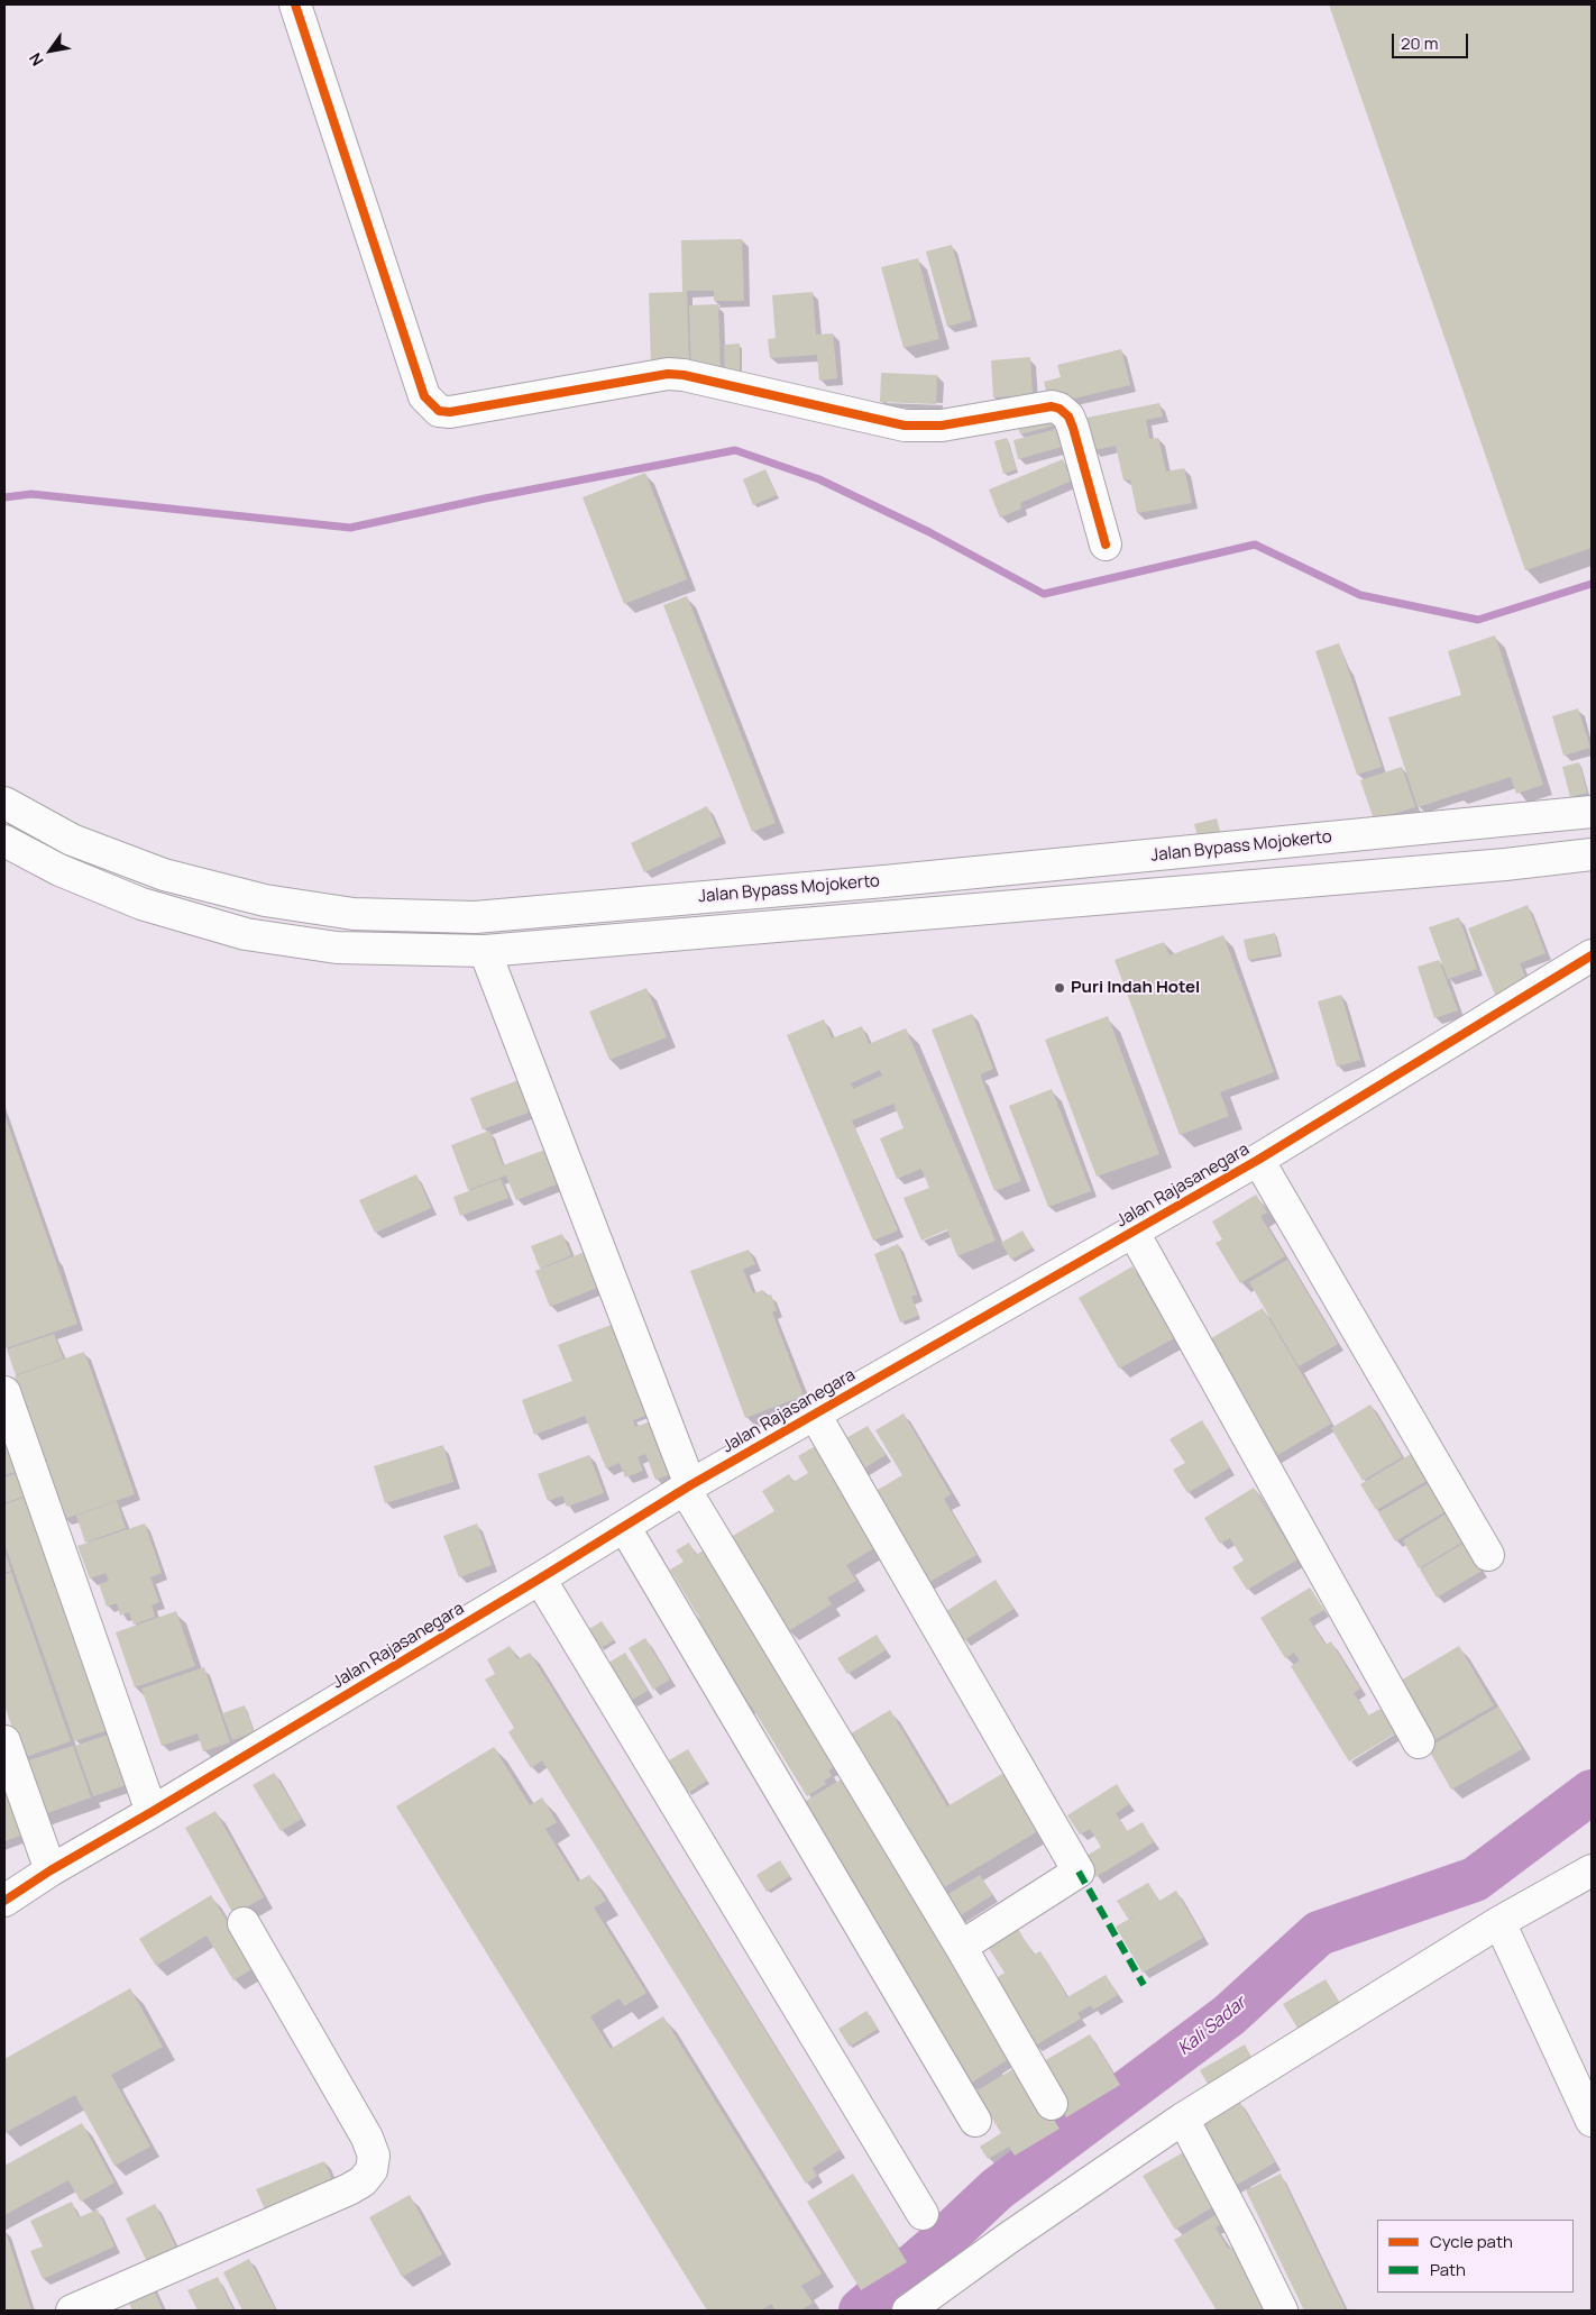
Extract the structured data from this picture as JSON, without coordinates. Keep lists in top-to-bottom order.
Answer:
{
  "streets": {
    "main road": ["Jalan Bypass Mojokerto", "Jalan Rajasanegara"]
  },
  "water": ["Kali Sadar"],
  "places": ["Puri Indah Hotel"],
  "legend": ["Cycle path", "Path"],
  "scale_bar": "20 m",
  "north": "bottom left"
}
